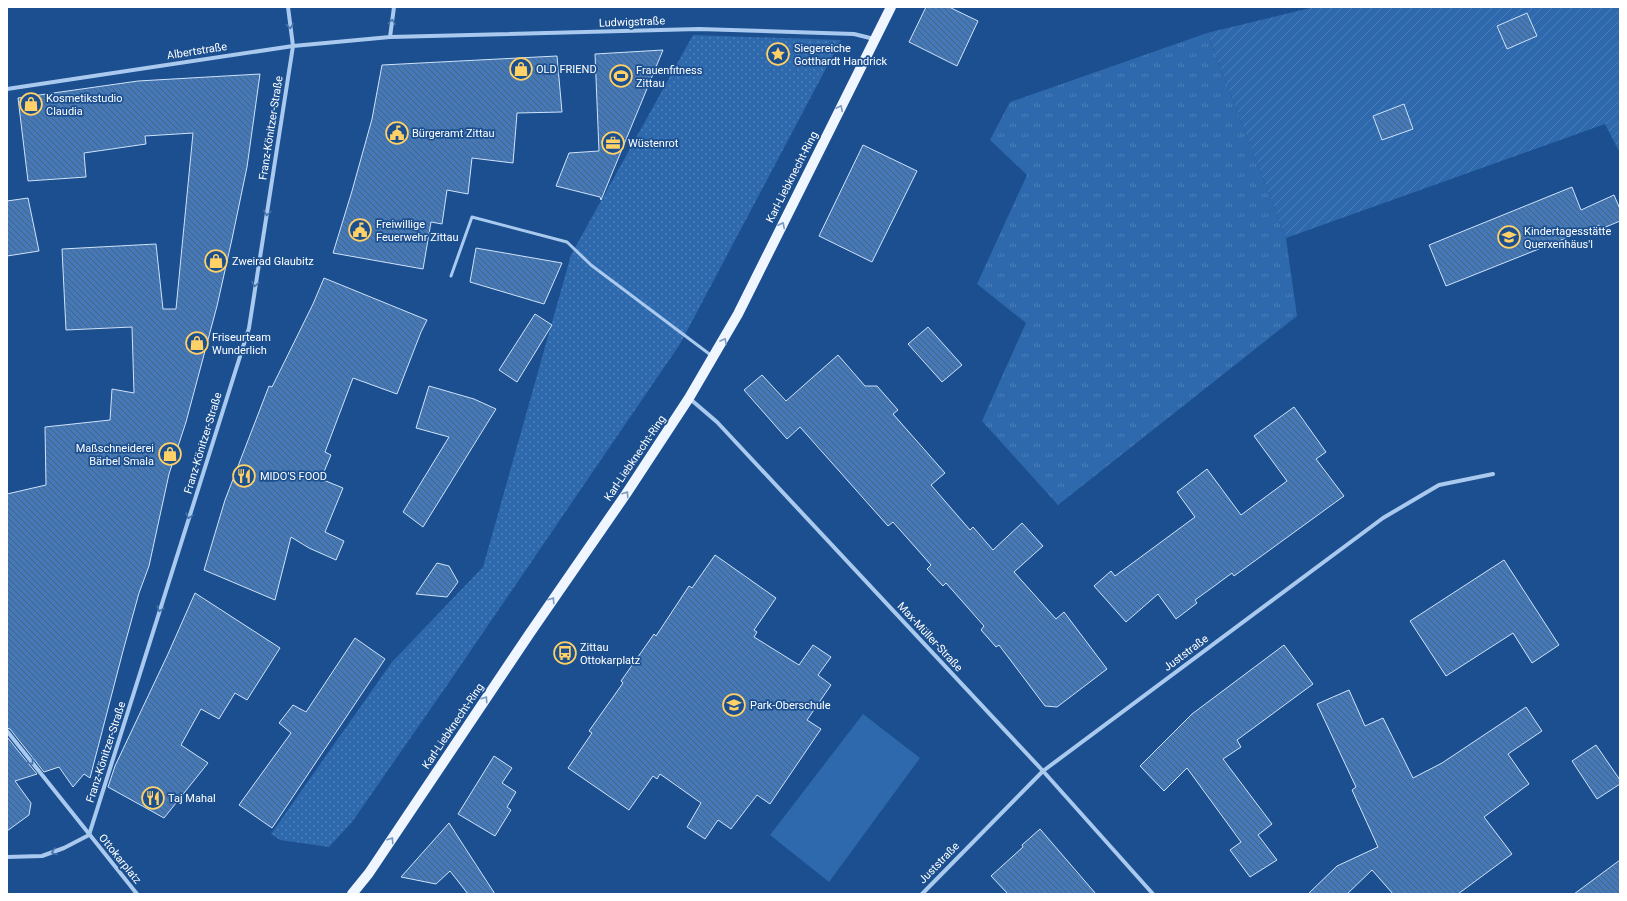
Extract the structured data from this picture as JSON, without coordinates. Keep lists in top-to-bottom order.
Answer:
{
  "streets": {
    "main road": ["Karl-Liebknecht-Ring"],
    "street": [
      "Ludwigstraße",
      "Albertstraße",
      "Franz-Könitzer-Straße",
      "Max-Müller-Straße",
      "Juststraße",
      "Ottokarplatz"
    ]
  },
  "crossings": [
    ["Ludwigstraße", "Albertstraße"],
    ["Ludwigstraße", "Karl-Liebknecht-Ring"],
    ["Albertstraße", "Franz-Könitzer-Straße"],
    ["Franz-Könitzer-Straße", "Ottokarplatz"],
    ["Karl-Liebknecht-Ring", "Max-Müller-Straße"],
    ["Max-Müller-Straße", "Juststraße"]
  ],
  "one_way": ["Franz-Könitzer-Straße", "Karl-Liebknecht-Ring", "Ottokarplatz"],
  "places": {
    "place": ["Siegereiche Gotthardt Handrick"],
    "shop": [
      "OLD FRIEND",
      "Kosmetikstudio Claudia",
      "Zweirad Glaubitz",
      "Friseurteam Wunderlich",
      "Maßschneiderei Bärbel Smala"
    ],
    "sports": ["Frauenfitness Zittau"],
    "public building": ["Bürgeramt Zittau", "Freiwillige Feuerwehr Zittau"],
    "office": ["Wüstenrot"],
    "school or university": ["Kindertagesstätte Querxenhäus'l", "Park-Oberschule"],
    "restaurant": ["MIDO'S FOOD", "Taj Mahal"],
    "bus stop": ["Zittau Ottokarplatz"]
  }
}
